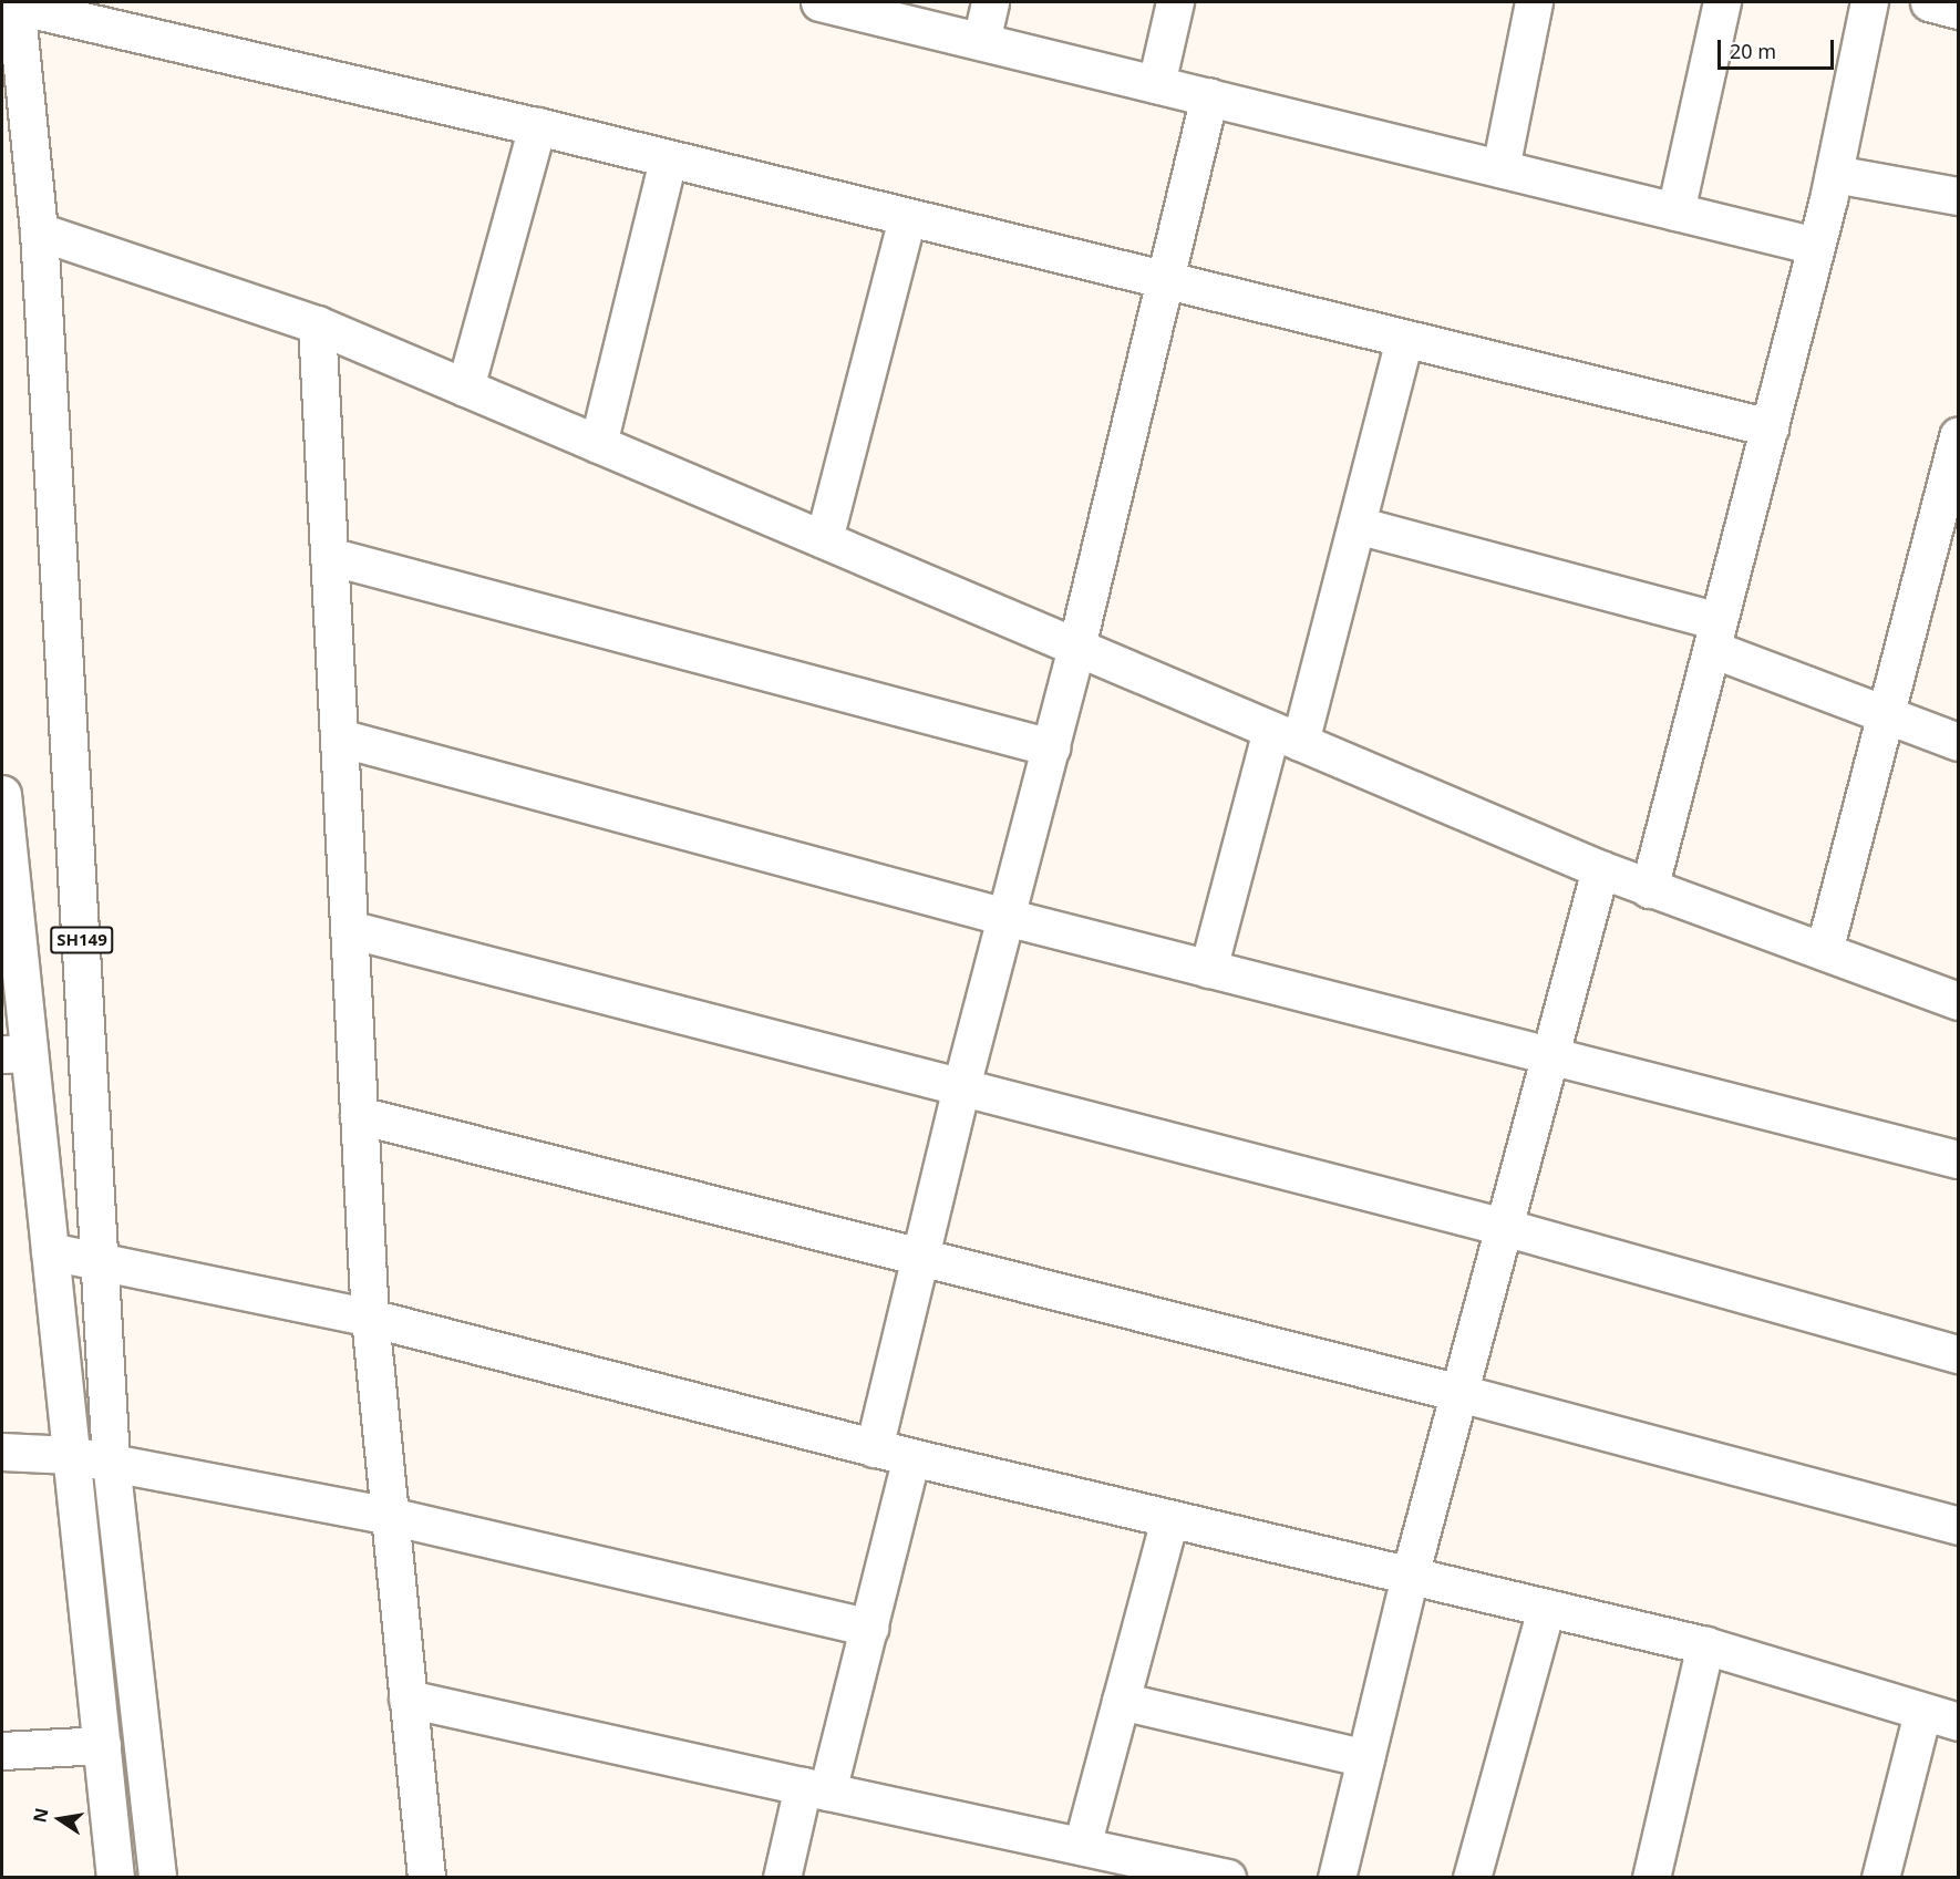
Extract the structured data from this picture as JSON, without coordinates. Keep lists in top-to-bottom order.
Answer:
{
  "streets": {
    "street": ["SH149"]
  },
  "scale_bar": "20 m",
  "north": "left"
}
